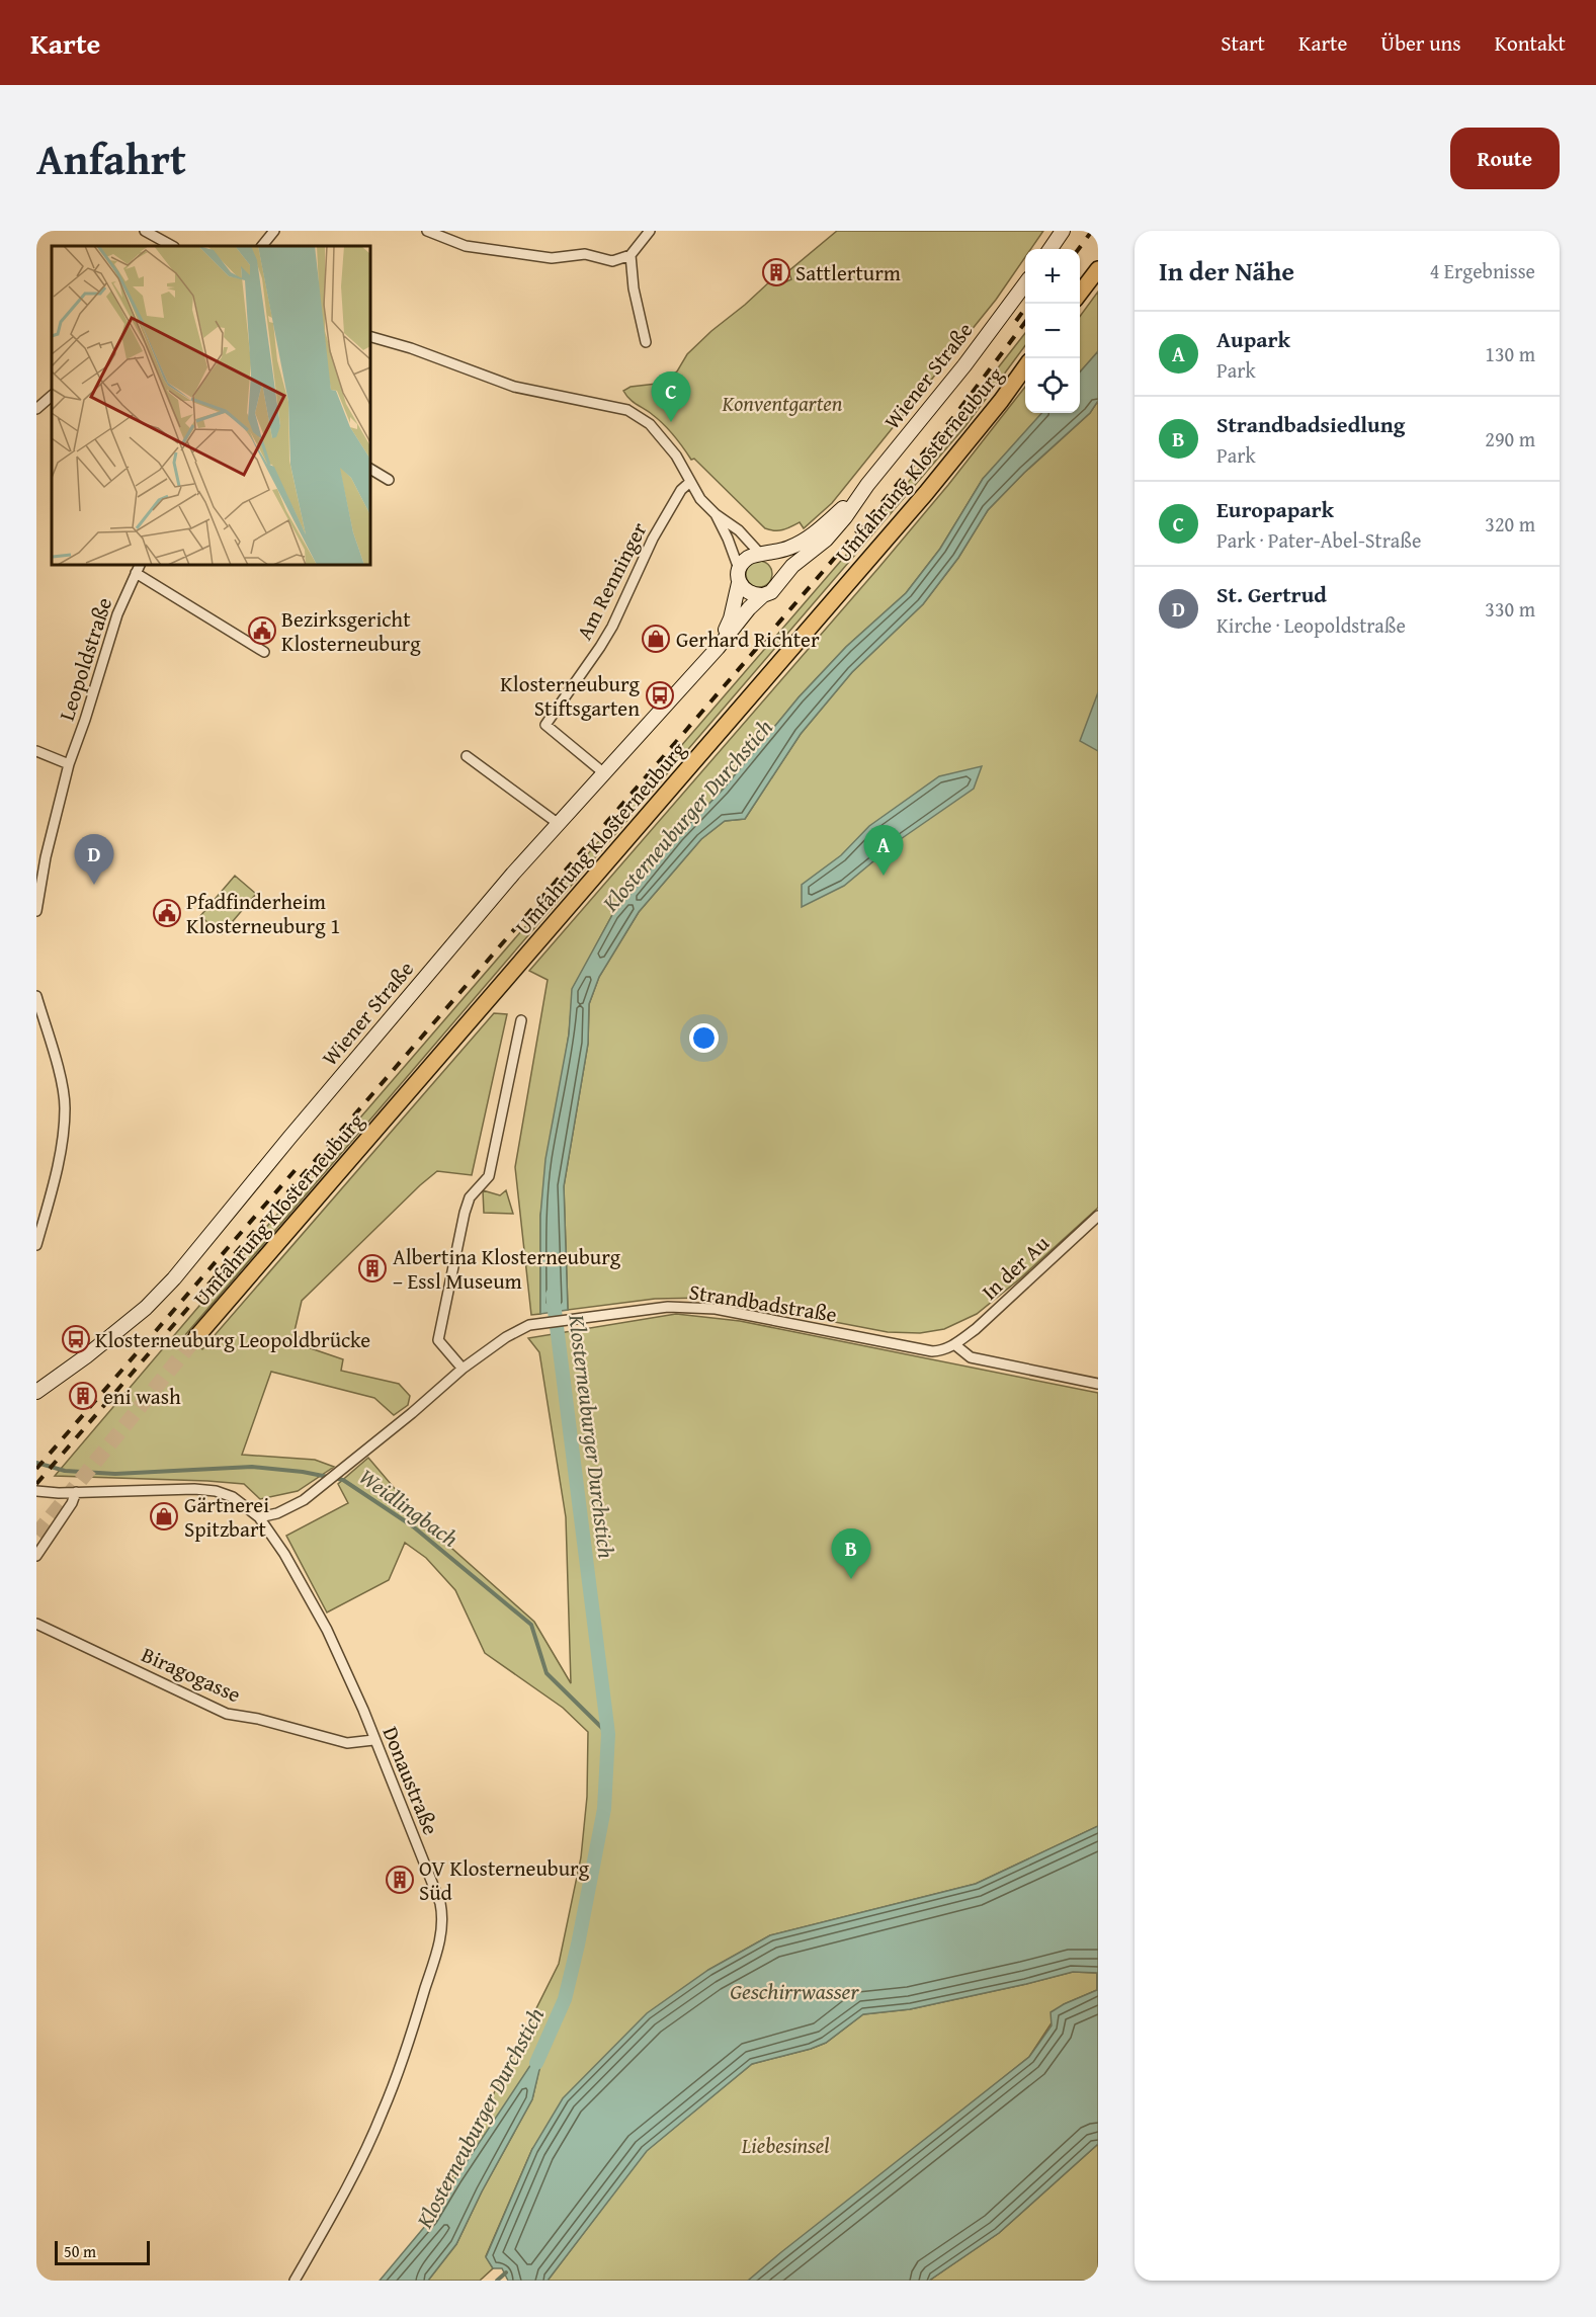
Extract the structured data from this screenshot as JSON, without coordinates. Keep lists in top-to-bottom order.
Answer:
{
  "streets": {
    "main road": ["Umfahrung Klosterneuburg"],
    "street": [
      "Wiener Straße",
      "Am Renninger",
      "Leopoldstraße",
      "In der Au",
      "Strandbadstraße",
      "Biragogasse",
      "Donaustraße"
    ]
  },
  "crossings": [
    ["Wiener Straße", "Am Renninger"],
    ["In der Au", "Strandbadstraße"],
    ["Strandbadstraße", "Donaustraße"],
    ["Biragogasse", "Donaustraße"]
  ],
  "water": ["Klosterneuburger Durchstich", "Weidlingbach", "Geschirrwasser"],
  "parks": ["Konventgarten", "Liebesinsel"],
  "places": {
    "building": [
      "Sattlerturm",
      "Albertina Klosterneuburg – Essl Museum",
      "eni wash",
      "OV Klosterneuburg Süd"
    ],
    "public building": ["Bezirksgericht Klosterneuburg", "Pfadfinderheim Klosterneuburg 1"],
    "shop": ["Gerhard Richter", "Gärtnerei Spitzbart"],
    "bus stop": ["Klosterneuburg Stiftsgarten", "Klosterneuburg Leopoldbrücke"]
  },
  "scale_bar": "50 m",
  "page": {
    "header": "Karte",
    "nav": [
      "Start",
      "Karte",
      "Über uns",
      "Kontakt"
    ],
    "title": "Anfahrt",
    "buttons": "Route",
    "heading": ["In der Nähe", "4 Ergebnisse"],
    "map_buttons": ["+", "−"],
    "list": [
      {
        "mark": "A",
        "name": "Aupark",
        "note": "Park",
        "value": "130 m"
      },
      {
        "mark": "B",
        "name": "Strandbadsiedlung",
        "note": "Park",
        "value": "290 m"
      },
      {
        "mark": "C",
        "name": "Europapark",
        "note": "Park · Pater-Abel-Straße",
        "value": "320 m"
      },
      {
        "mark": "D",
        "name": "St. Gertrud",
        "note": "Kirche · Leopoldstraße",
        "value": "330 m"
      }
    ],
    "pins": [
      "C",
      "A",
      "D",
      "B"
    ],
    "scale": "50 m"
  }
}
